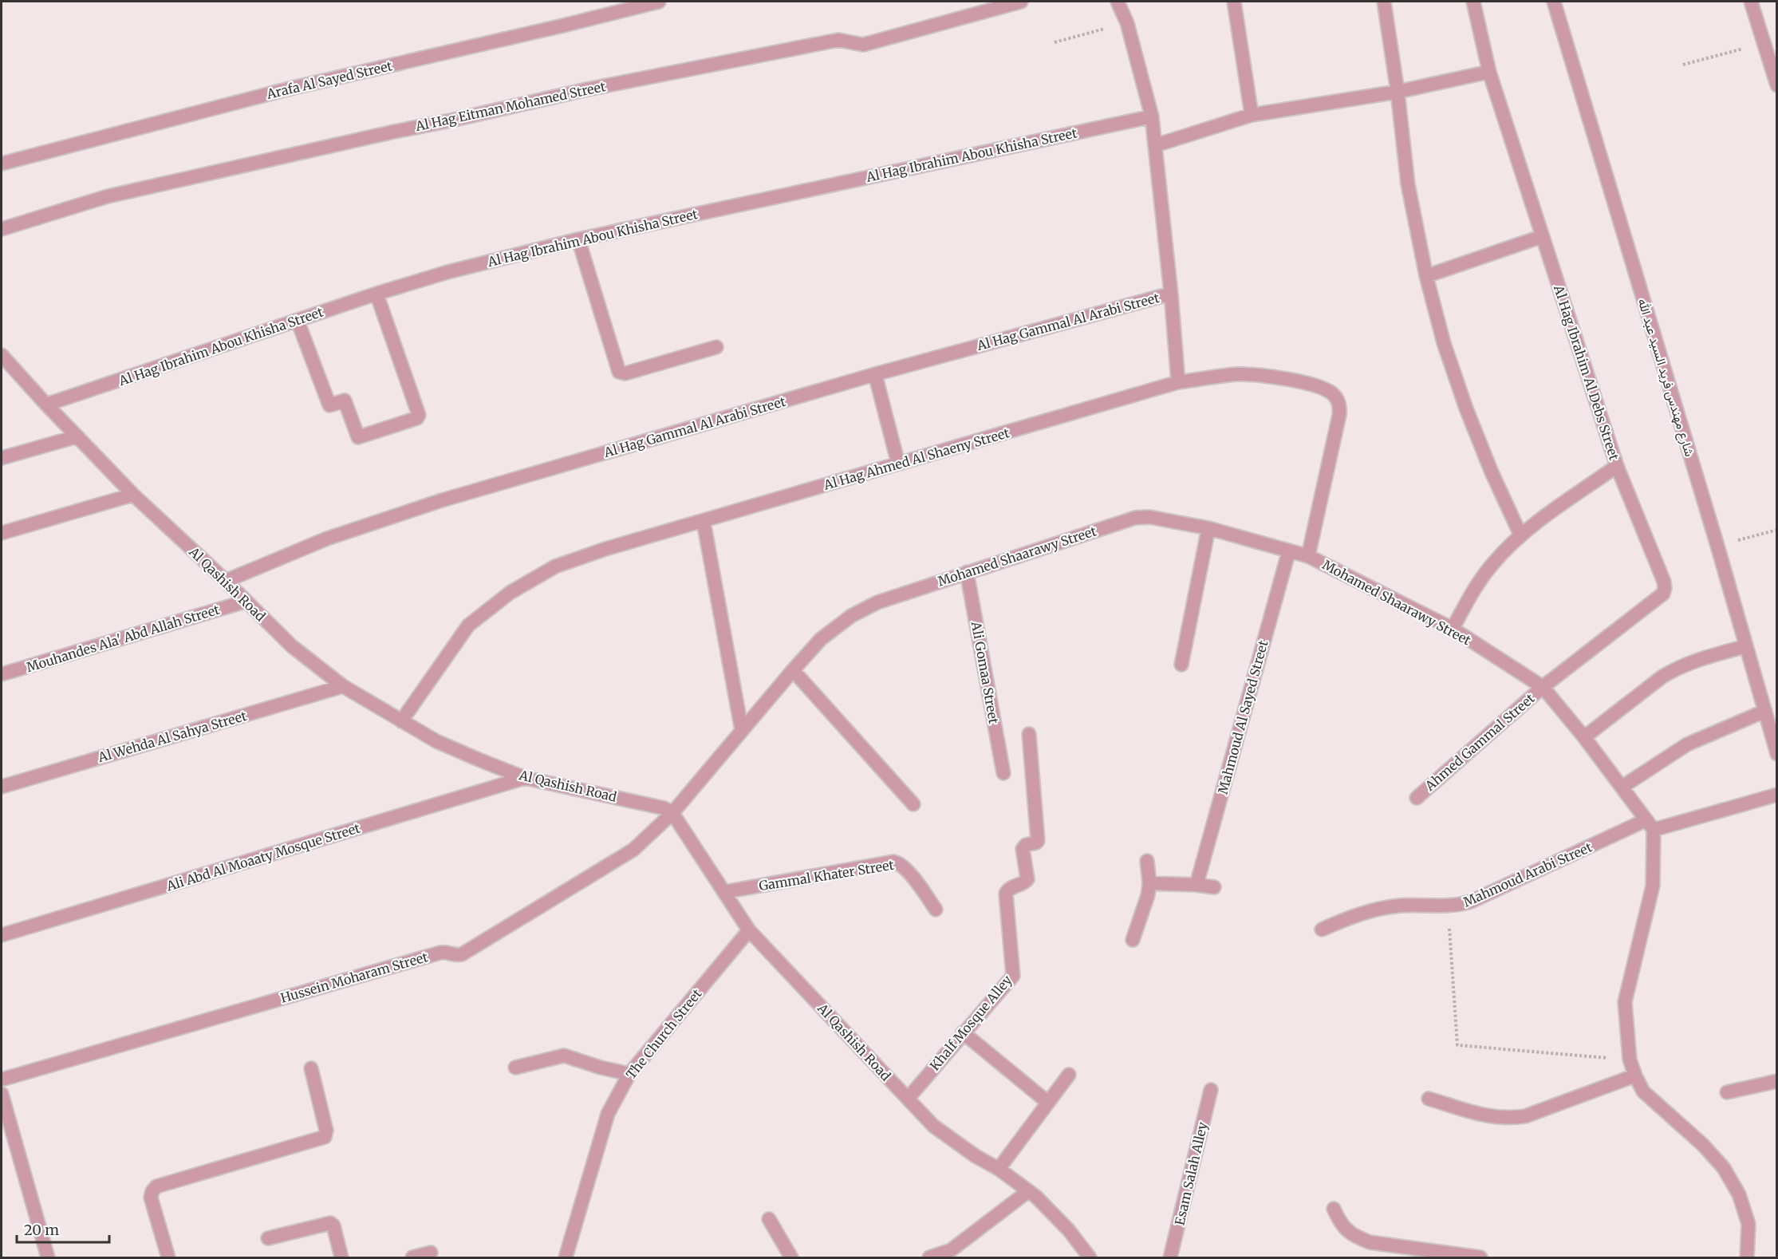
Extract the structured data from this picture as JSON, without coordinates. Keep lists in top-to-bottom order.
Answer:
{
  "streets": {
    "street": [
      "Arafa Al Sayed Street",
      "Al Hag Eitman Mohamed Street",
      "Al Hag Ibrahim Abou Khisha Street",
      "Al Hag Gammal Al Arabi Street",
      "Al Hag Ibrahim Al Debs Street",
      "شارع مهندس فريد السيد عبد الله",
      "Al Hag Ahmed Al Shaeny Street",
      "Mohamed Shaarawy Street",
      "Al Qashish Road",
      "Mouhandes Ala' Abd Allah Street",
      "Ali Gomaa Street",
      "Mahmoud Al Sayed Street",
      "Al Wehda Al Sahya Street",
      "Ahmed Gammal Street",
      "Ali Abd Al Moaaty Mosque Street",
      "Mahmoud Arabi Street",
      "Gammal Khater Street",
      "Hussein Moharam Street",
      "Khalf Mosque Alley",
      "The Church Street",
      "Esam Salah Alley"
    ]
  },
  "crossings": [
    ["Al Hag Ibrahim Abou Khisha Street", "Al Qashish Road"],
    ["Al Hag Gammal Al Arabi Street", "Al Qashish Road"],
    ["Al Hag Ibrahim Al Debs Street", "Mohamed Shaarawy Street"],
    ["Al Hag Ibrahim Al Debs Street", "Ahmed Gammal Street"],
    ["Al Hag Ahmed Al Shaeny Street", "Mohamed Shaarawy Street"],
    ["Al Hag Ahmed Al Shaeny Street", "Al Qashish Road"],
    ["Mohamed Shaarawy Street", "Ali Gomaa Street"],
    ["Mohamed Shaarawy Street", "Mahmoud Al Sayed Street"],
    ["Mohamed Shaarawy Street", "Ahmed Gammal Street"],
    ["Mohamed Shaarawy Street", "Mahmoud Arabi Street"],
    ["Mohamed Shaarawy Street", "Hussein Moharam Street"],
    ["Al Qashish Road", "Mouhandes Ala' Abd Allah Street"],
    ["Al Qashish Road", "Al Wehda Al Sahya Street"],
    ["Al Qashish Road", "Ali Abd Al Moaaty Mosque Street"],
    ["Al Qashish Road", "Gammal Khater Street"],
    ["Al Qashish Road", "Hussein Moharam Street"],
    ["Al Qashish Road", "Khalf Mosque Alley"],
    ["Al Qashish Road", "The Church Street"]
  ],
  "scale_bar": "20 m"
}
